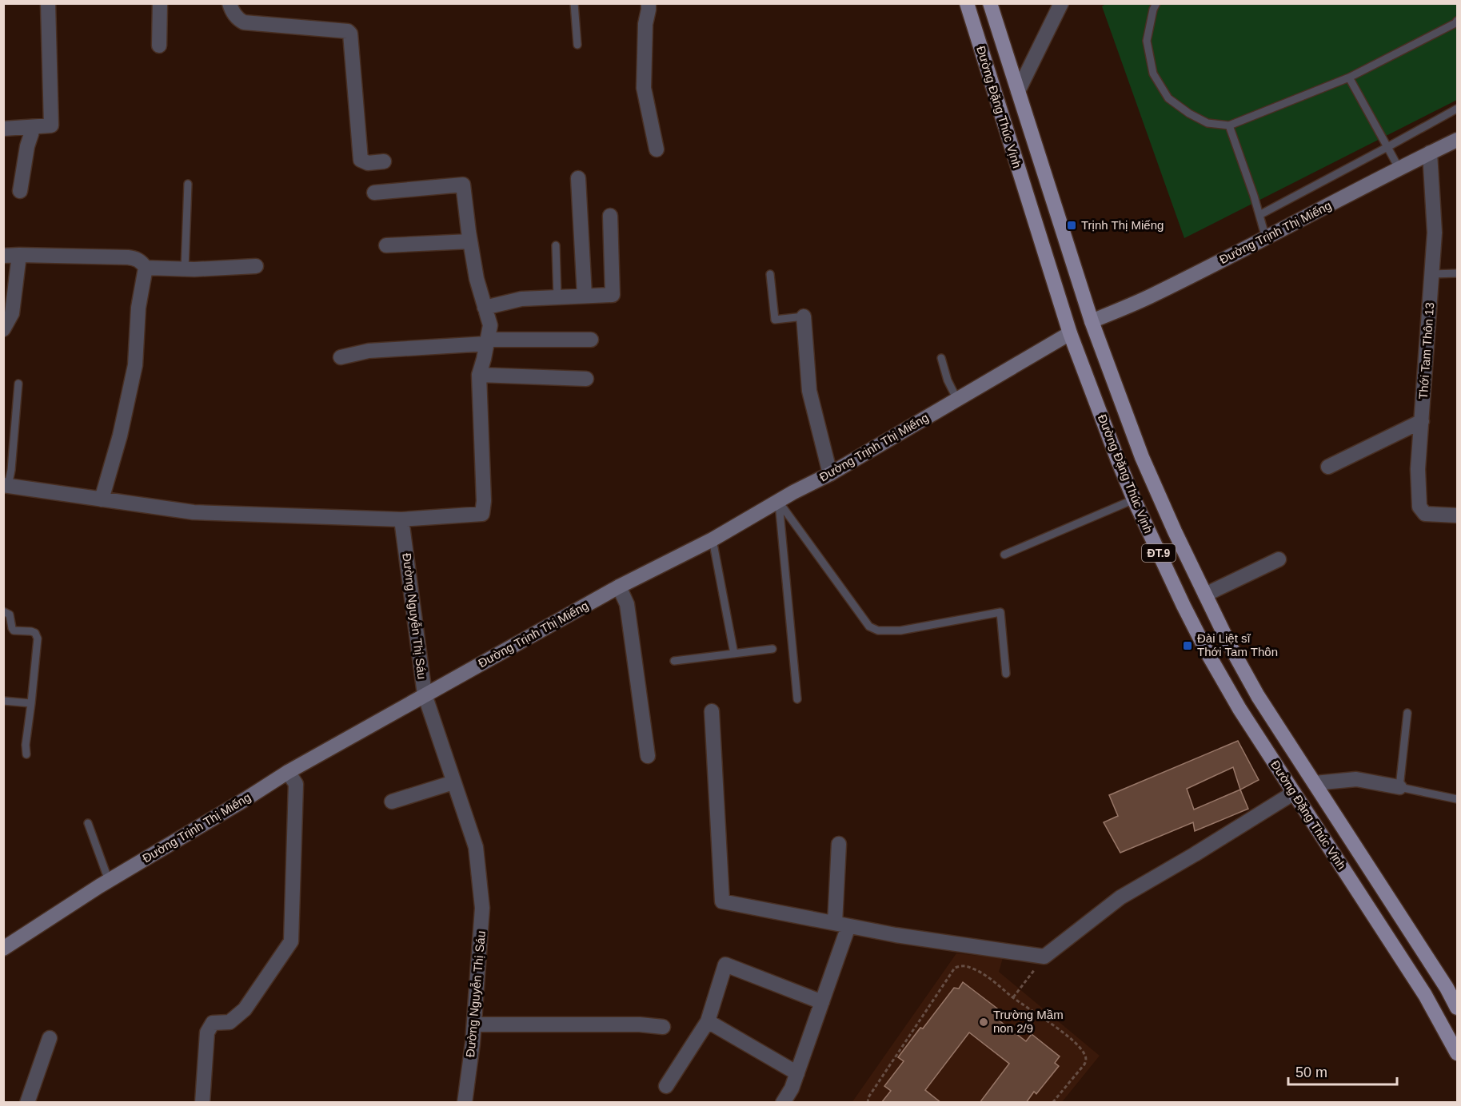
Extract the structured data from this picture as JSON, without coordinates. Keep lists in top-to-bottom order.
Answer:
{
  "streets": {
    "main road": ["Đường Đặng Thúc Vịnh", "Đường Trịnh Thị Miếng", "ĐT.9"],
    "street": ["Thới Tam Thôn 13", "Đường Nguyễn Thị Sáu"]
  },
  "crossings": [
    ["Đường Đặng Thúc Vịnh", "Đường Trịnh Thị Miếng"],
    ["Đường Trịnh Thị Miếng", "Thới Tam Thôn 13"],
    ["Đường Trịnh Thị Miếng", "Đường Nguyễn Thị Sáu"]
  ],
  "places": {
    "transit": ["Trịnh Thị Miếng", "Đài Liệt sĩ Thới Tam Thôn"],
    "other": ["Trường Mầm non 2/9"]
  },
  "scale_bar": "50 m"
}
